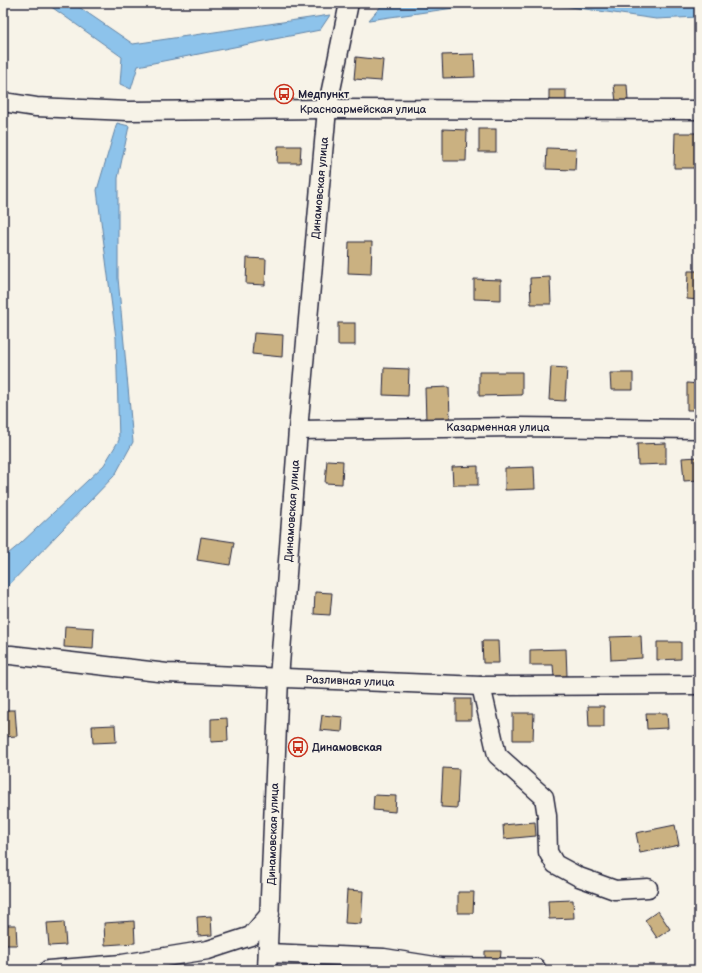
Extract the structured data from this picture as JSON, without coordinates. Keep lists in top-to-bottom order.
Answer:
{
  "streets": {
    "street": [
      "Красноармейская улица",
      "Динамовская улица",
      "Казарменная улица",
      "Разливная улица"
    ]
  },
  "crossings": [
    ["Красноармейская улица", "Динамовская улица"],
    ["Динамовская улица", "Казарменная улица"],
    ["Динамовская улица", "Разливная улица"]
  ],
  "places": {
    "bus stop": ["Медпункт", "Динамовская"]
  }
}
